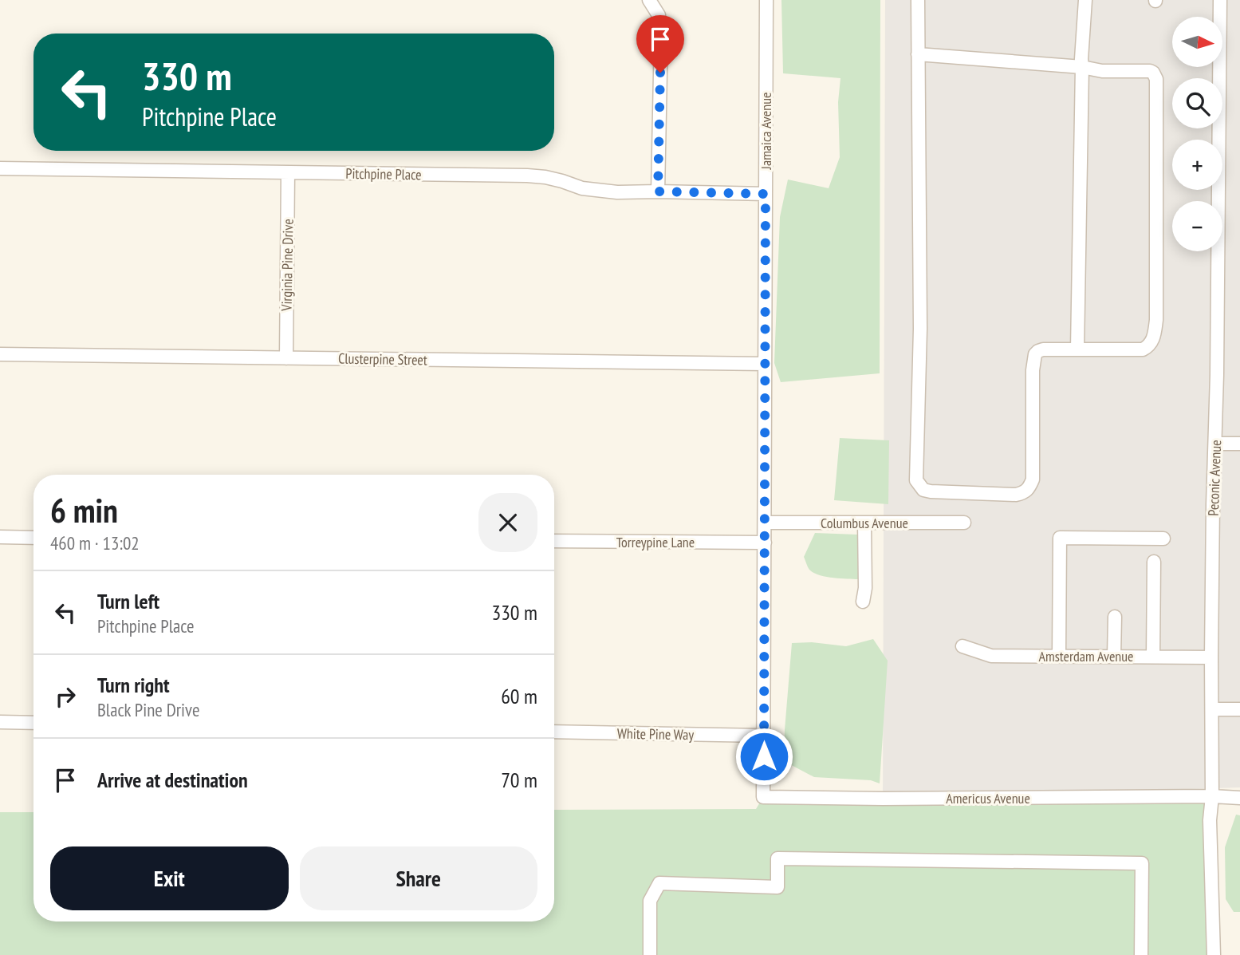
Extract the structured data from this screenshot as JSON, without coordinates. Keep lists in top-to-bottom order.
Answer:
{
  "streets": {
    "street": [
      "Jamaica Avenue",
      "Pitchpine Place",
      "Virginia Pine Drive",
      "Clusterpine Street",
      "Peconic Avenue",
      "Columbus Avenue",
      "Torreypine Lane",
      "Amsterdam Avenue",
      "White Pine Way",
      "Americus Avenue"
    ]
  },
  "crossings": [
    ["Jamaica Avenue", "Pitchpine Place"],
    ["Jamaica Avenue", "Clusterpine Street"],
    ["Jamaica Avenue", "Columbus Avenue"],
    ["Jamaica Avenue", "Torreypine Lane"],
    ["Jamaica Avenue", "White Pine Way"],
    ["Jamaica Avenue", "Americus Avenue"],
    ["Pitchpine Place", "Virginia Pine Drive"],
    ["Virginia Pine Drive", "Clusterpine Street"],
    ["Peconic Avenue", "Amsterdam Avenue"],
    ["Peconic Avenue", "Americus Avenue"]
  ],
  "north": "right",
  "page": {
    "map_buttons": ["+", "−"],
    "turn": ["330 m", "Pitchpine Place"],
    "heading": ["6 min", "460 m · 13:02"],
    "list": [
      {
        "name": "Turn left",
        "note": "Pitchpine Place",
        "value": "330 m"
      },
      {
        "name": "Turn right",
        "note": "Black Pine Drive",
        "value": "60 m"
      },
      {
        "name": "Arrive at destination",
        "value": "70 m"
      }
    ],
    "buttons": ["Exit", "Share"]
  }
}
